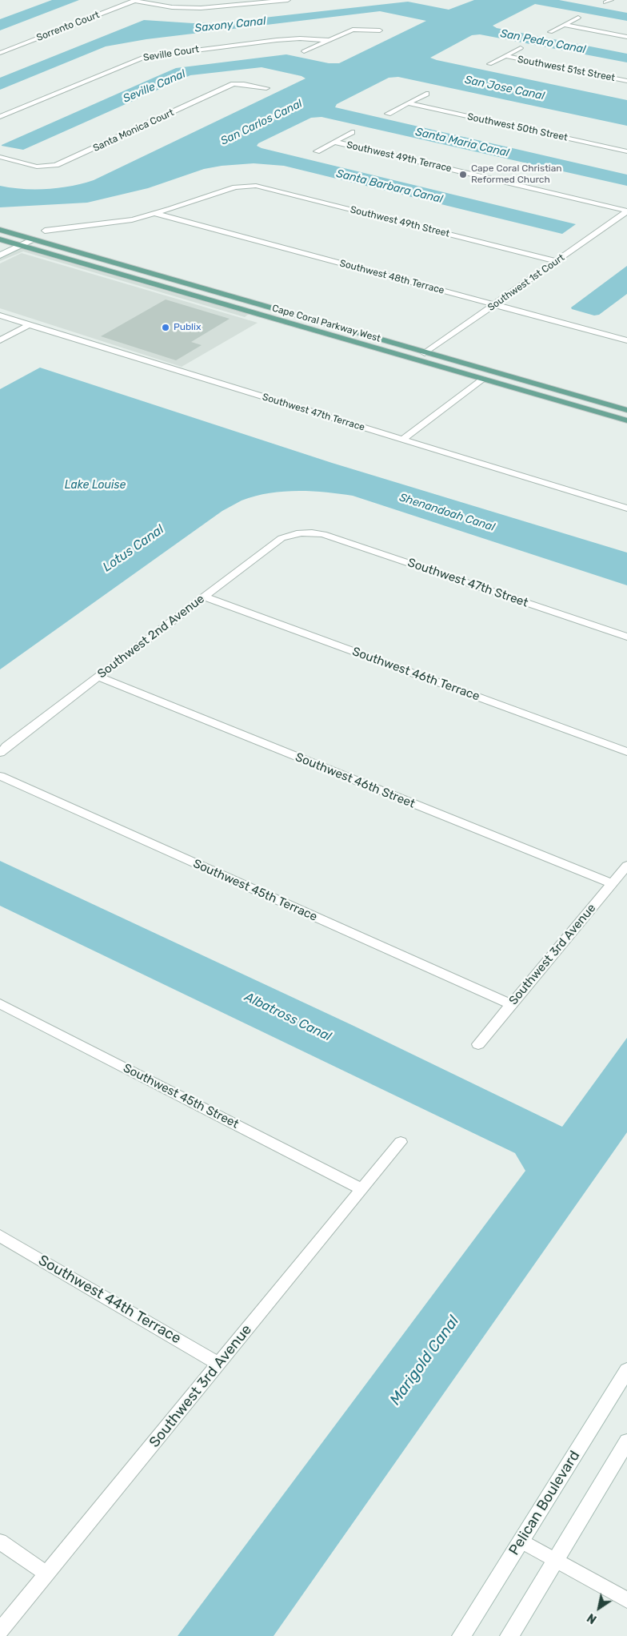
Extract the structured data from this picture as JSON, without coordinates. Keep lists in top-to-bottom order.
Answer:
{
  "streets": {
    "main road": ["Cape Coral Parkway West"],
    "street": [
      "Sorrento Court",
      "Seville Court",
      "Southwest 51st Street",
      "Southwest 50th Street",
      "Santa Monica Court",
      "Southwest 49th Terrace",
      "Southwest 49th Street",
      "Southwest 48th Terrace",
      "Southwest 1st Court",
      "Southwest 47th Terrace",
      "Southwest 47th Street",
      "Southwest 2nd Avenue",
      "Southwest 46th Terrace",
      "Southwest 46th Street",
      "Southwest 45th Terrace",
      "Southwest 3rd Avenue",
      "Southwest 45th Street",
      "Southwest 44th Terrace",
      "Pelican Boulevard"
    ]
  },
  "crossings": [
    ["Southwest 49th Terrace", "Southwest 1st Court"],
    ["Southwest 49th Street", "Southwest 48th Terrace"],
    ["Southwest 49th Street", "Southwest 1st Court"],
    ["Southwest 48th Terrace", "Southwest 1st Court"],
    ["Southwest 1st Court", "Cape Coral Parkway West"],
    ["Southwest 47th Street", "Southwest 2nd Avenue"],
    ["Southwest 2nd Avenue", "Southwest 46th Terrace"],
    ["Southwest 2nd Avenue", "Southwest 46th Street"],
    ["Southwest 46th Street", "Southwest 3rd Avenue"],
    ["Southwest 45th Terrace", "Southwest 3rd Avenue"],
    ["Southwest 3rd Avenue", "Southwest 45th Street"],
    ["Southwest 3rd Avenue", "Southwest 44th Terrace"]
  ],
  "water": [
    "Saxony Canal",
    "San Pedro Canal",
    "Seville Canal",
    "San Jose Canal",
    "San Carlos Canal",
    "Santa Maria Canal",
    "Santa Barbara Canal",
    "Lake Louise",
    "Shenandoah Canal",
    "Lotus Canal",
    "Albatross Canal",
    "Marigold Canal"
  ],
  "places": ["Cape Coral Christian Reformed Church", "Publix"],
  "north": "bottom left"
}
